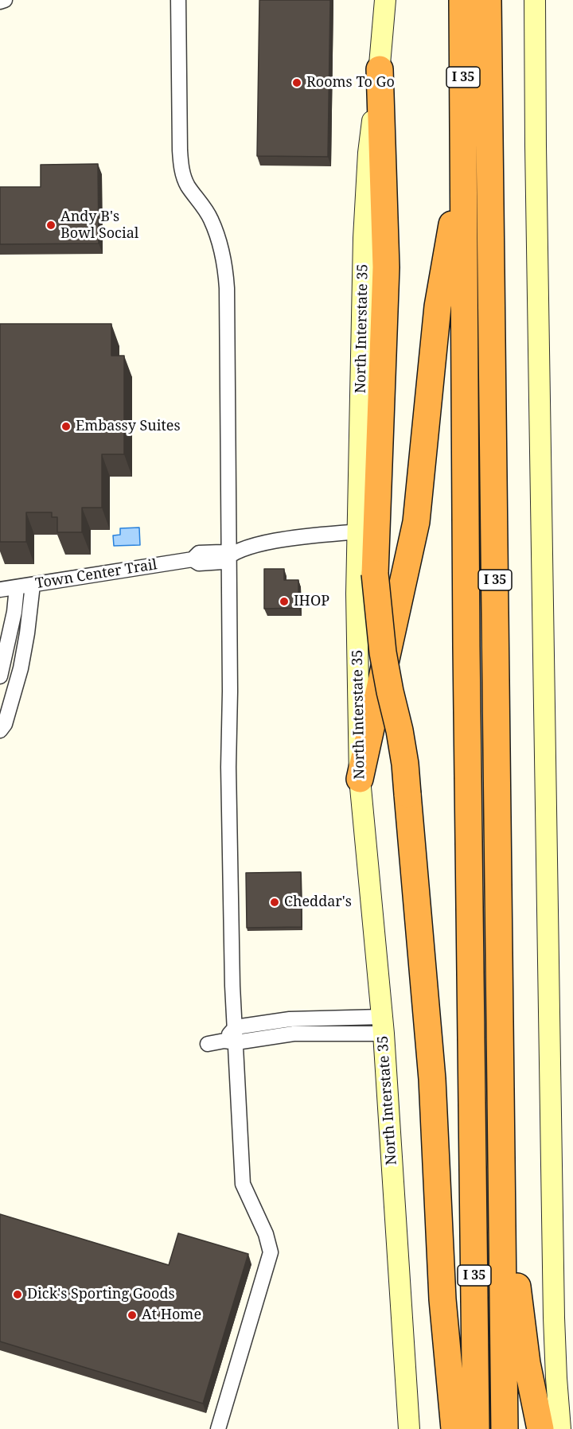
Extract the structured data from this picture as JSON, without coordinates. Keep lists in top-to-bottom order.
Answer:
{
  "streets": {
    "highway": ["I 35"],
    "main road": ["North Interstate 35"],
    "street": ["Town Center Trail"]
  },
  "crossings": [
    ["North Interstate 35", "Town Center Trail"]
  ],
  "places": [
    "Rooms To Go",
    "Andy B's Bowl Social",
    "Embassy Suites",
    "IHOP",
    "Cheddar's",
    "Dick's Sporting Goods",
    "At Home"
  ]
}
